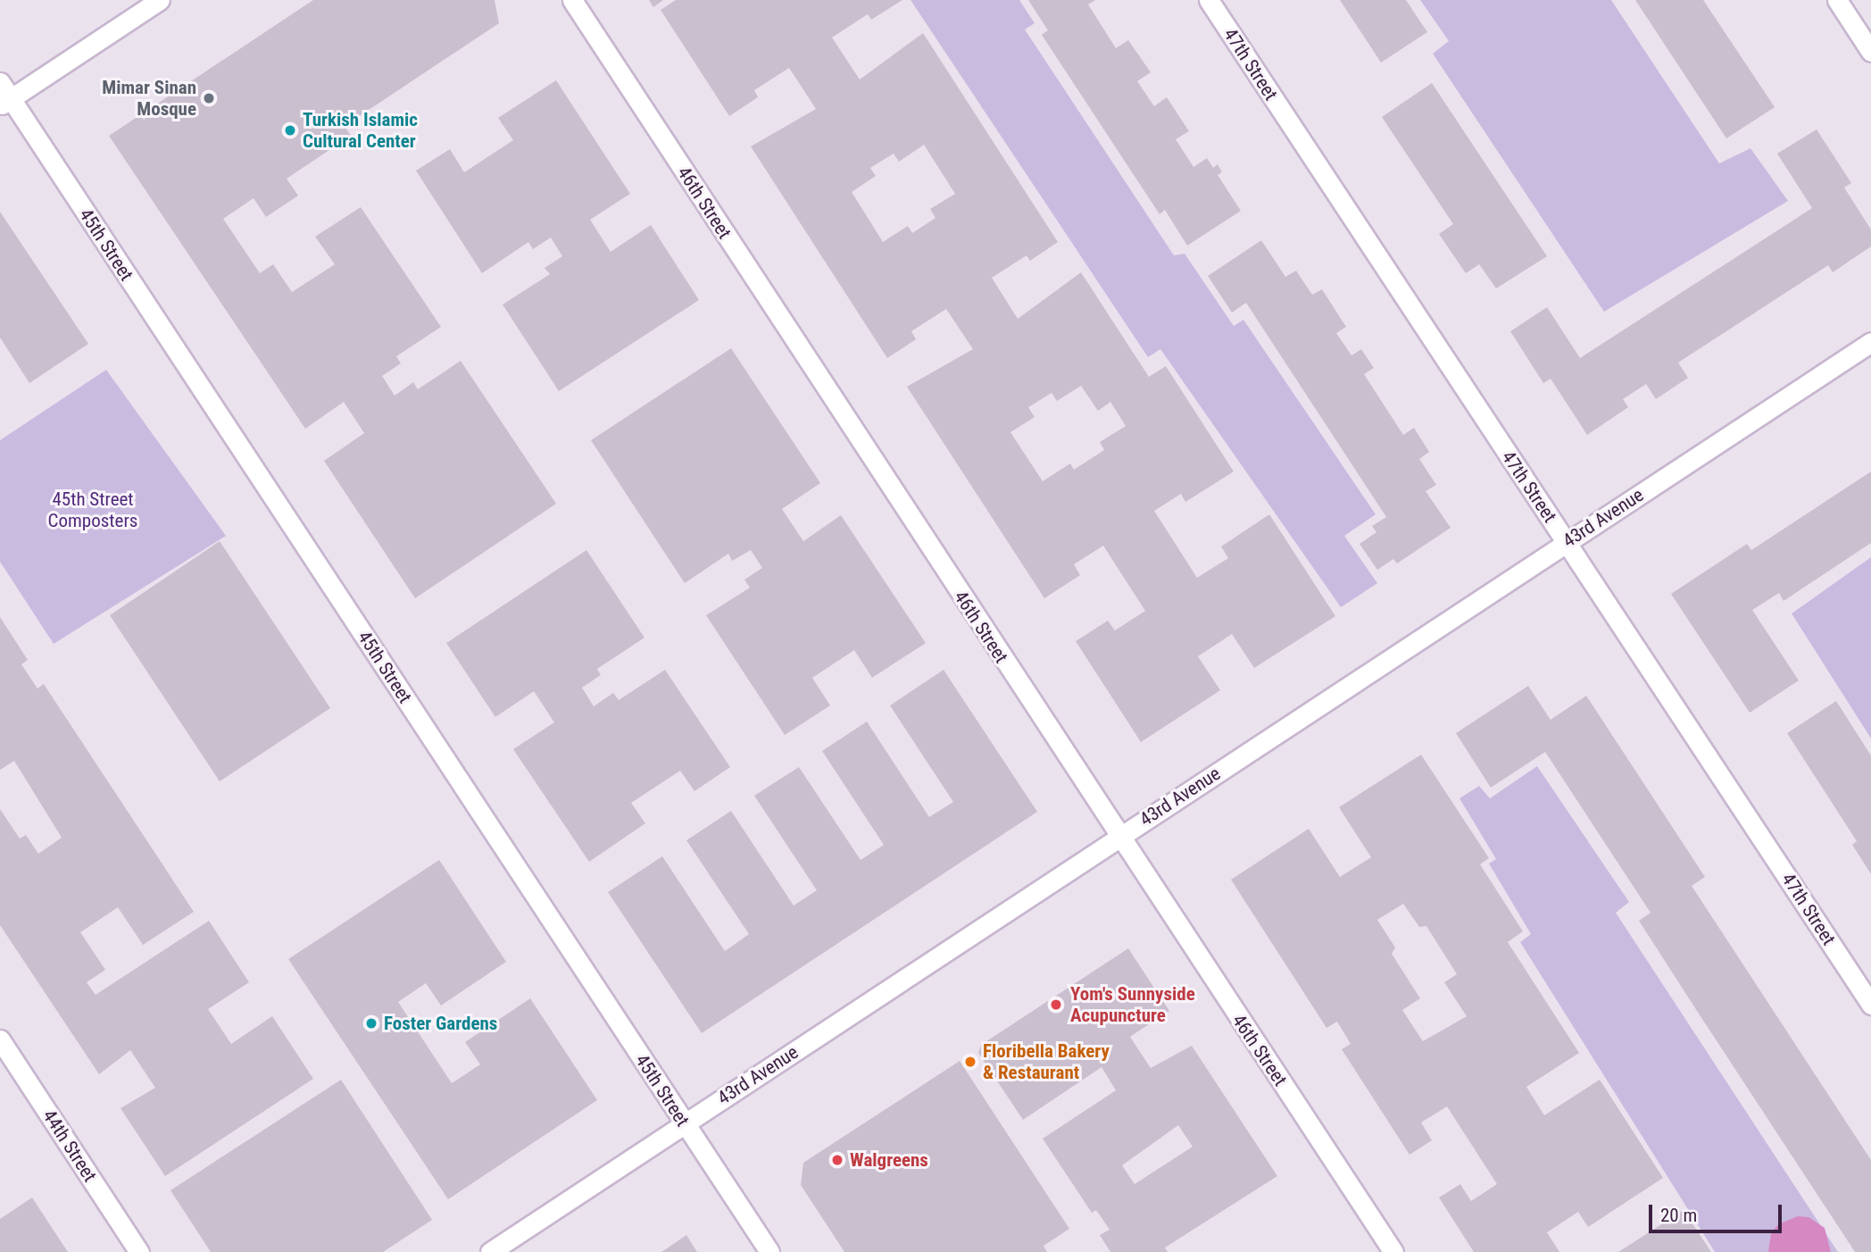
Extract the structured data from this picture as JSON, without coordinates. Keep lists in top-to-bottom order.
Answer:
{
  "streets": {
    "street": [
      "47th Street",
      "46th Street",
      "45th Street",
      "43rd Avenue",
      "44th Street"
    ]
  },
  "crossings": [
    ["47th Street", "43rd Avenue"],
    ["46th Street", "43rd Avenue"],
    ["45th Street", "43rd Avenue"]
  ],
  "parks": ["45th Street Composters"],
  "places": [
    "Mimar Sinan Mosque",
    "Turkish Islamic Cultural Center",
    "Yom's Sunnyside Acupuncture",
    "Foster Gardens",
    "Floribella Bakery & Restaurant",
    "Walgreens"
  ],
  "scale_bar": "20 m"
}
